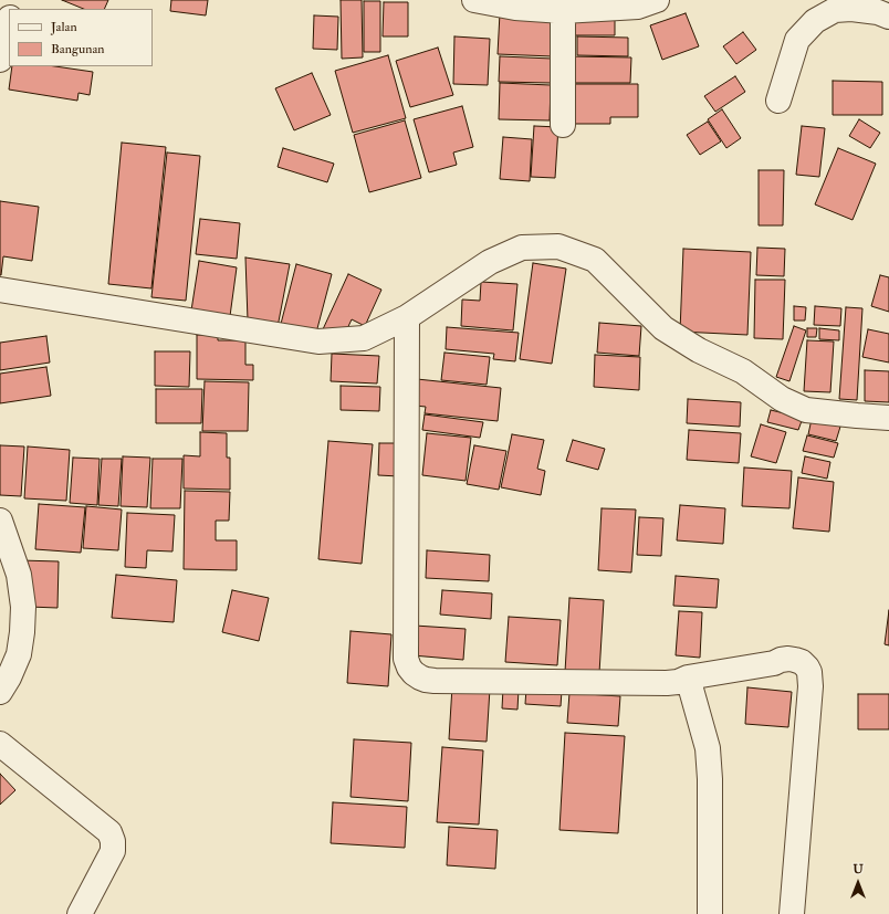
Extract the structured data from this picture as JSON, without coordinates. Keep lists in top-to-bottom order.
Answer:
{
  "legend": ["Jalan", "Bangunan"],
  "north": "top"
}
